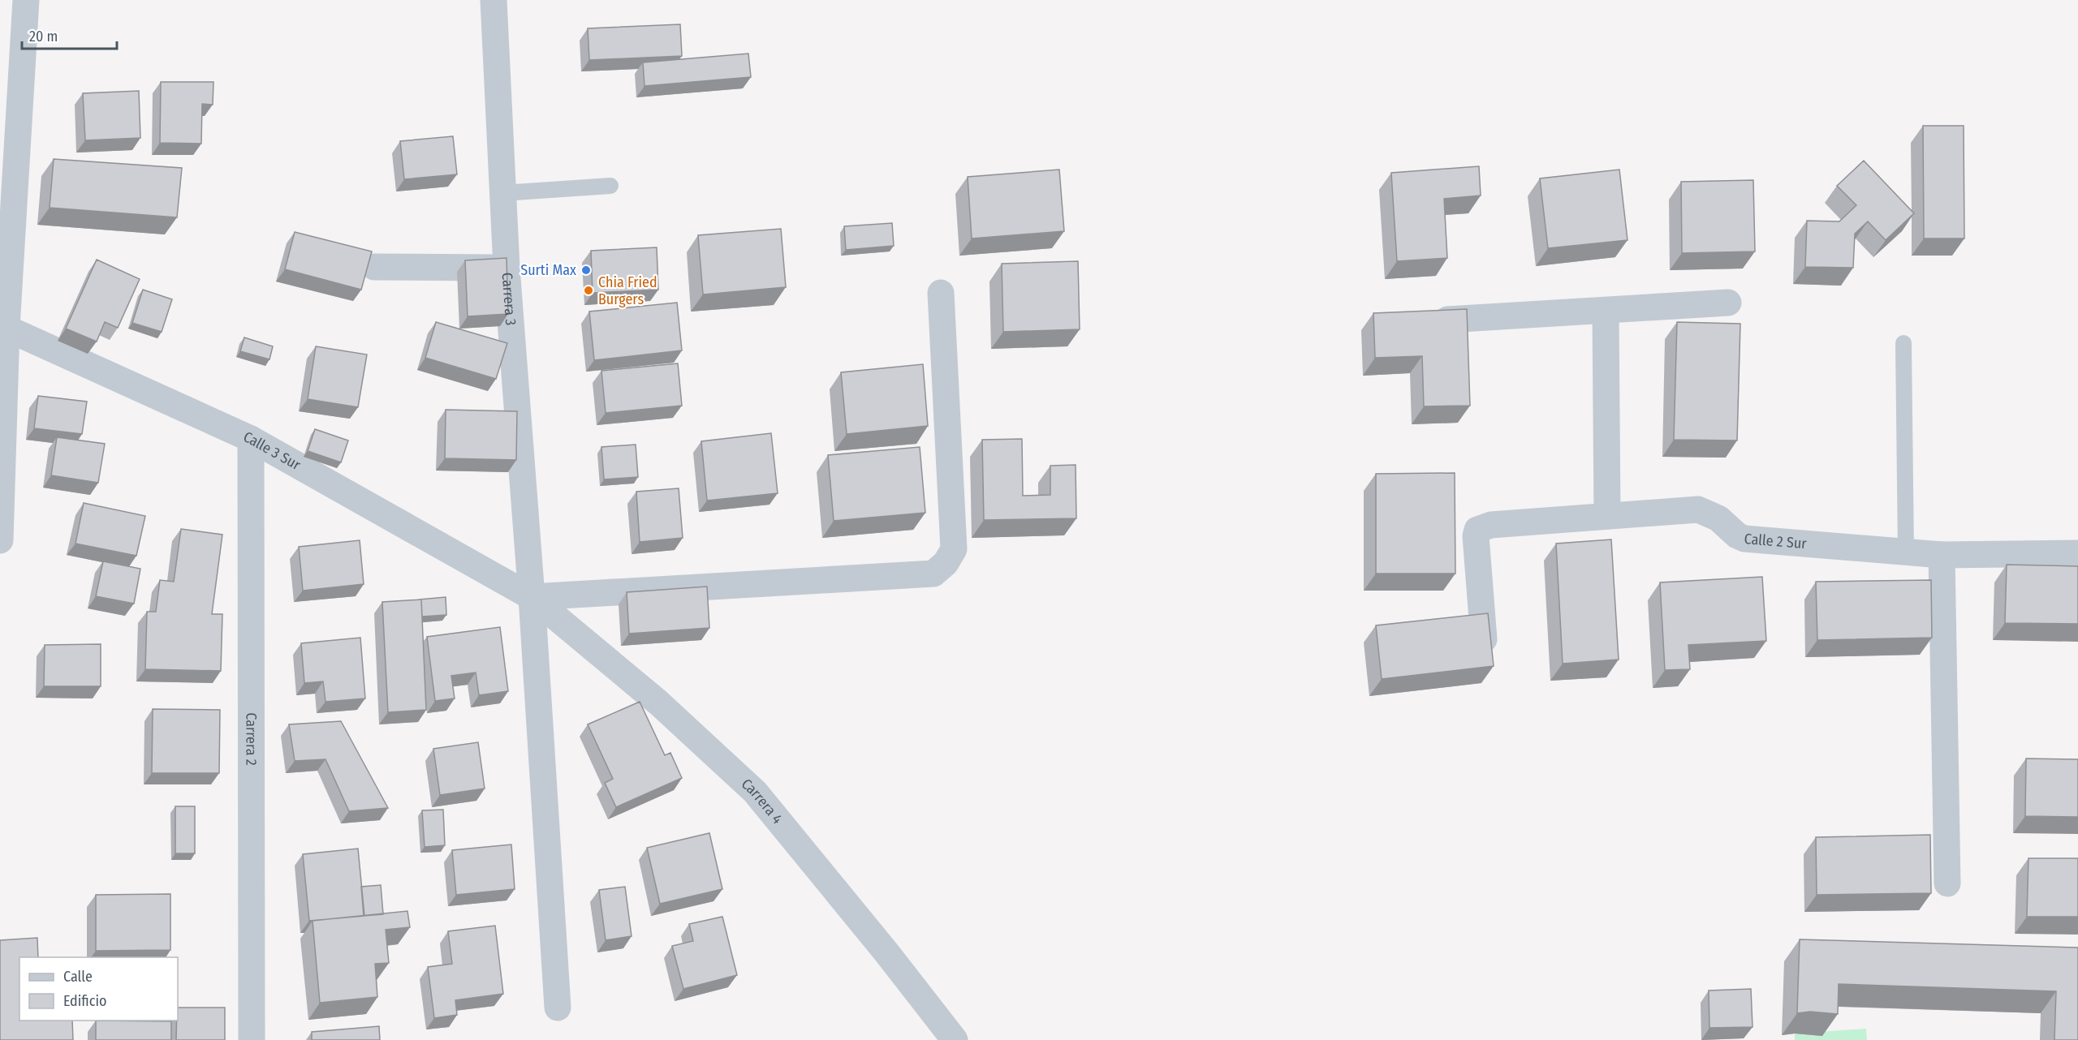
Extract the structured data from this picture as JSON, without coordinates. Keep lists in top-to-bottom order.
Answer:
{
  "streets": {
    "street": [
      "Carrera 3",
      "Calle 3 Sur",
      "Calle 2 Sur",
      "Carrera 2",
      "Carrera 4"
    ]
  },
  "crossings": [
    ["Carrera 3", "Calle 3 Sur"],
    ["Carrera 3", "Carrera 4"],
    ["Calle 3 Sur", "Carrera 2"],
    ["Calle 3 Sur", "Carrera 4"]
  ],
  "places": ["Surti Max", "Chia Fried Burgers"],
  "legend": ["Calle", "Edificio"],
  "scale_bar": "20 m"
}
